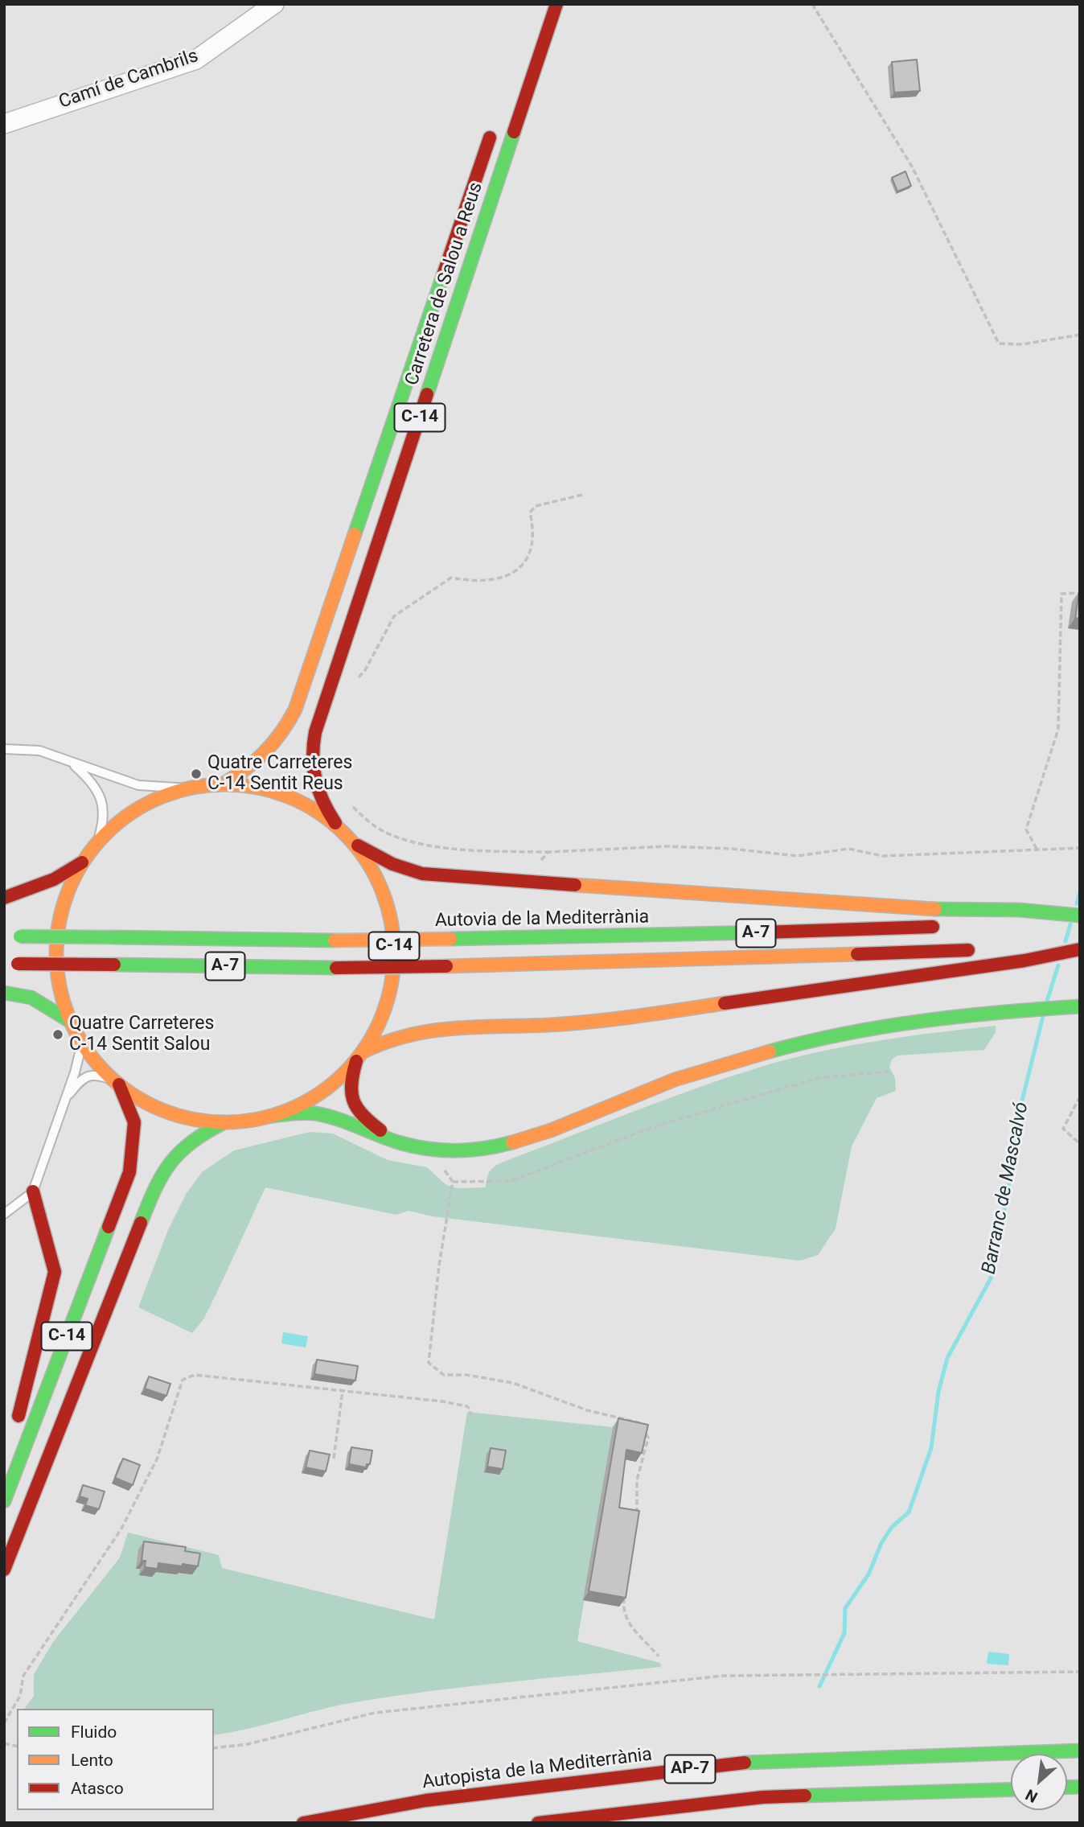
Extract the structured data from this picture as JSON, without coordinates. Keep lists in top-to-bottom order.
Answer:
{
  "streets": {
    "main road": [
      "Carretera de Salou a Reus",
      "C-14",
      "Autovia de la Mediterrània",
      "A-7",
      "Autopista de la Mediterrània",
      "AP-7"
    ],
    "street": ["Camí de Cambrils"]
  },
  "crossings": [
    ["Carretera de Salou a Reus", "C-14"]
  ],
  "water": ["Barranc de Mascalvó"],
  "places": ["Quatre Carreteres C-14 Sentit Reus", "Quatre Carreteres C-14 Sentit Salou"],
  "legend": ["Fluido", "Lento", "Atasco"],
  "north": "bottom left"
}
